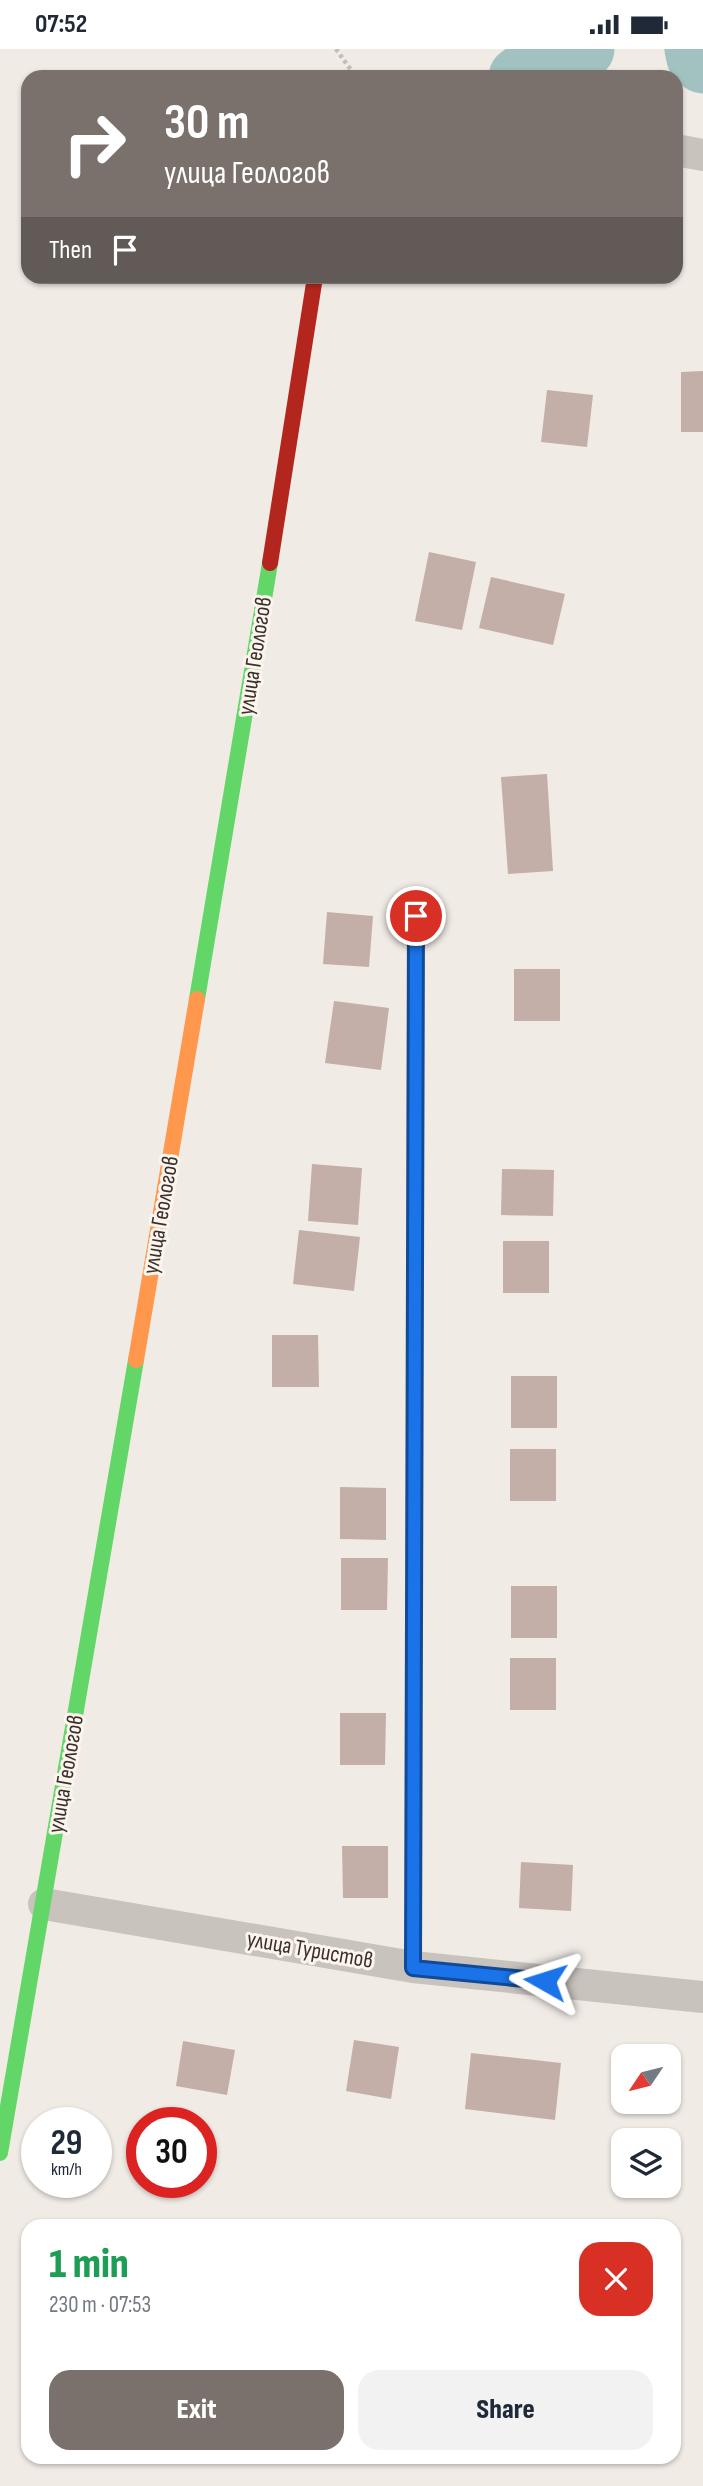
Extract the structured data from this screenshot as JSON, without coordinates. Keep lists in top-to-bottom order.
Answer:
{
  "streets": {
    "street": ["улица Геологов", "улица Туристов"]
  },
  "crossings": [
    ["улица Геологов", "улица Туристов"]
  ],
  "north": "bottom left",
  "page": {
    "status": "07:52",
    "turn": ["30 m", "улица Геологов"],
    "then": "Then",
    "speed": "29 km/h",
    "limit": "30",
    "heading": ["1 min", "230 m · 07:53"],
    "buttons": ["Exit", "Share"]
  }
}
